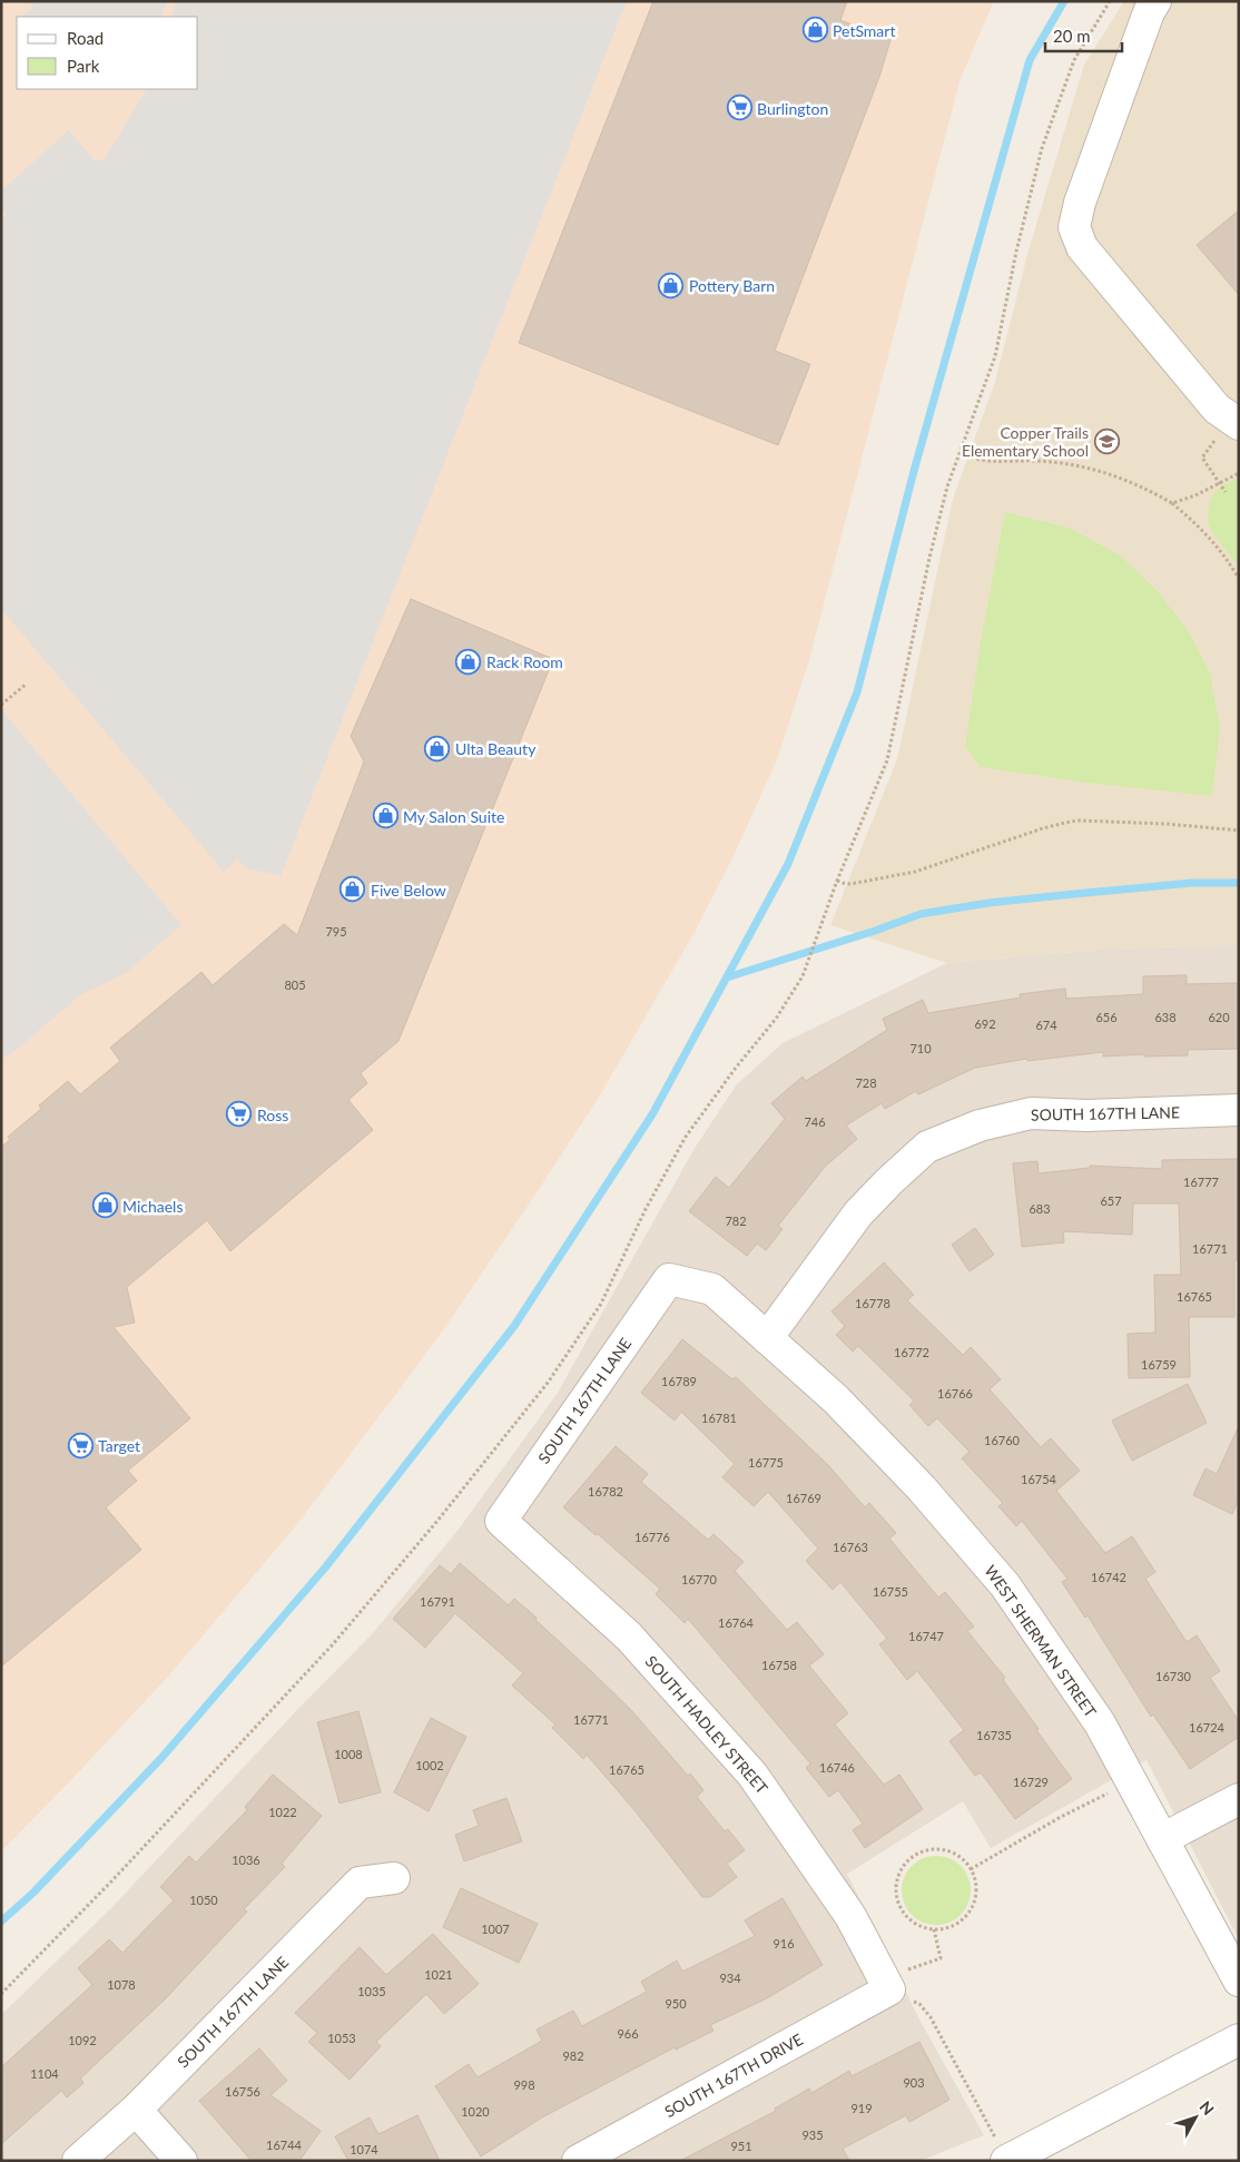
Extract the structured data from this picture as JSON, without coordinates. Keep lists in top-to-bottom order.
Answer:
{
  "streets": {
    "street": [
      "SOUTH 167TH LANE",
      "WEST SHERMAN STREET",
      "SOUTH HADLEY STREET",
      "SOUTH 167TH DRIVE"
    ]
  },
  "crossings": [
    ["SOUTH 167TH LANE", "WEST SHERMAN STREET"],
    ["SOUTH 167TH LANE", "SOUTH HADLEY STREET"],
    ["SOUTH HADLEY STREET", "SOUTH 167TH DRIVE"]
  ],
  "places": {
    "shop": [
      "PetSmart",
      "Pottery Barn",
      "Rack Room",
      "Ulta Beauty",
      "My Salon Suite",
      "Five Below",
      "Michaels"
    ],
    "supermarket": ["Burlington", "Ross", "Target"],
    "school or university": ["Copper Trails Elementary School"]
  },
  "house_numbers": [
    "795",
    "805",
    "656",
    "638",
    "620",
    "692",
    "674",
    "710",
    "728",
    "746",
    "16777",
    "657",
    "683",
    "782",
    "16771",
    "16765",
    "16778",
    "16772",
    "16759",
    "16789",
    "16766",
    "16781",
    "16760",
    "16775",
    "16754",
    "16782",
    "16769",
    "16776",
    "16763",
    "16742",
    "16770",
    "16755",
    "16791",
    "16764",
    "16747",
    "16758",
    "16730",
    "16771",
    "16724",
    "16735",
    "1008",
    "1002",
    "16746",
    "16765",
    "16729",
    "1022",
    "1036",
    "1050",
    "1007",
    "916",
    "1021",
    "934",
    "1078",
    "1035",
    "950",
    "966",
    "1053",
    "1092",
    "982",
    "1104",
    "903",
    "998",
    "16756",
    "919",
    "1020",
    "935",
    "16744",
    "951",
    "1074"
  ],
  "legend": ["Road", "Park"],
  "scale_bar": "20 m",
  "north": "top right"
}
